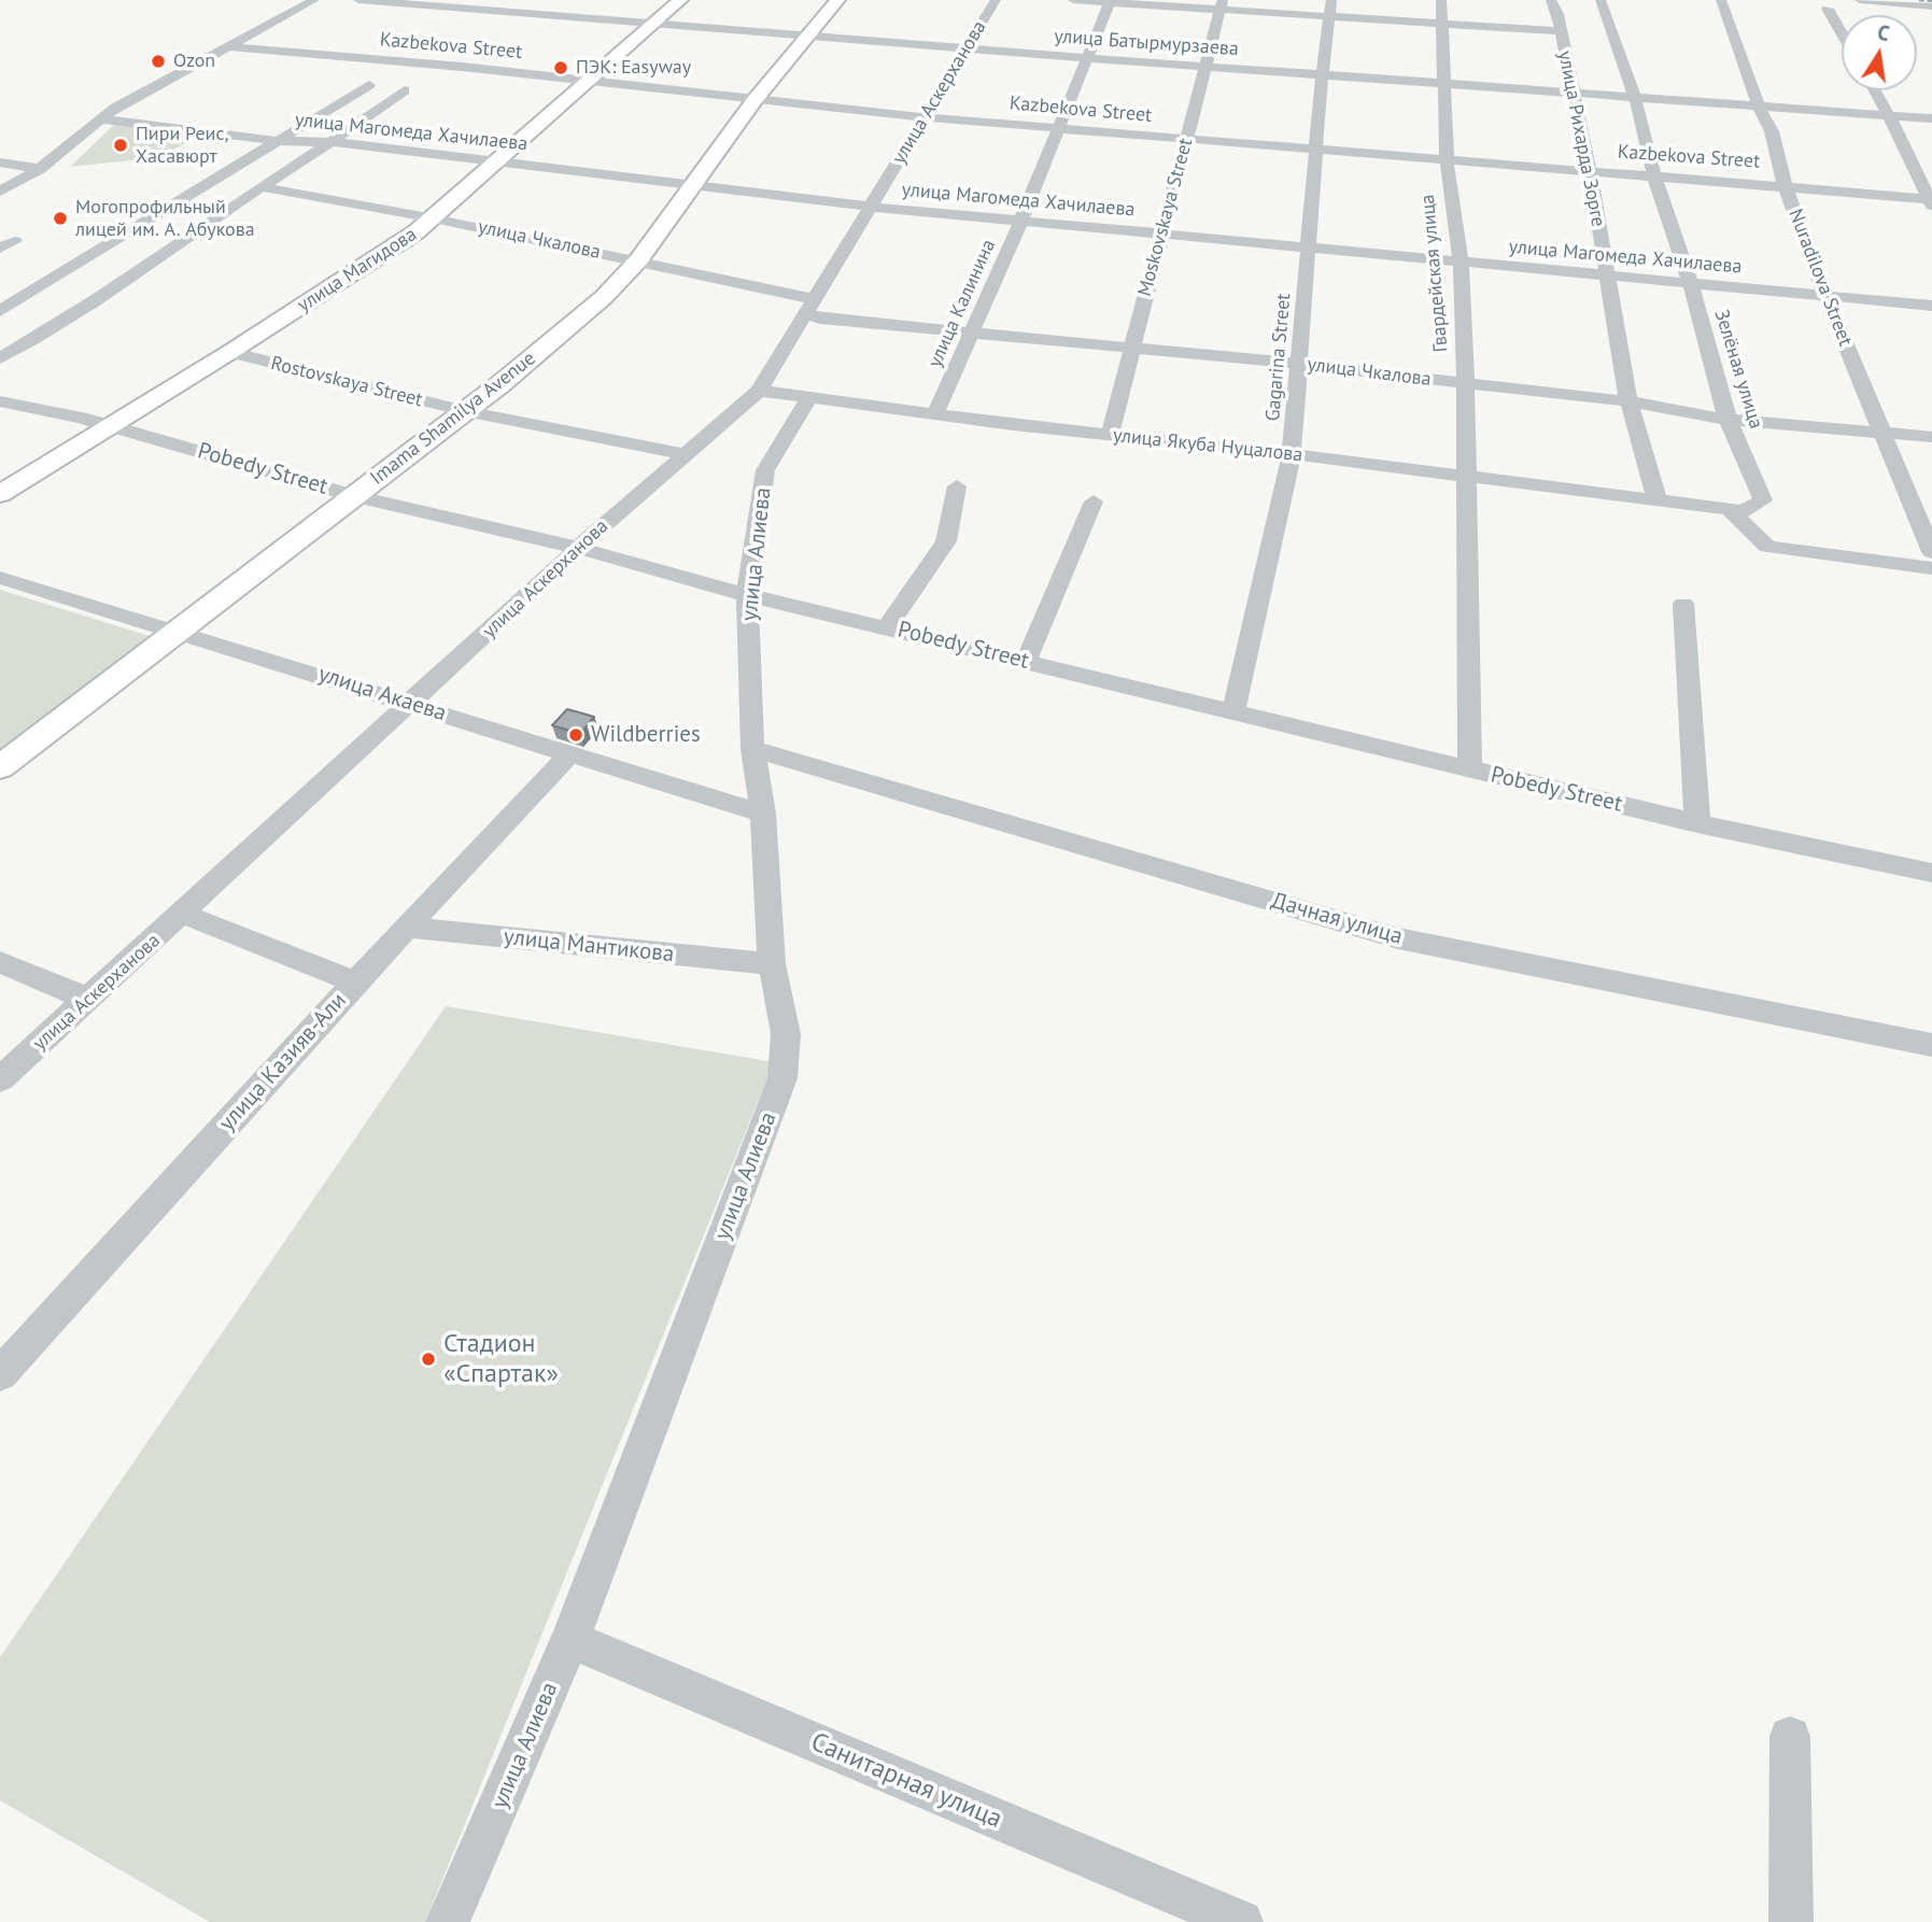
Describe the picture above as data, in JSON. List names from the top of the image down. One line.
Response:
{"streets":{"main road":["улица Магидова","Imama Shamilya Avenue"],"street":["улица Батырмурзаева","Kazbekova Street","улица Аскерханова","улица Магомеда Хачилаева","улица Рихарда Зорге","Moskovskaya Street","улица Чкалова","Гвардейская улица","Nuradilova Street","улица Калинина","Gagarina Street","Зелёная улица","Rostovskaya Street","улица Якуба Нуцалова","Pobedy Street","улица Алиева","улица Акаева","Дачная улица","улица Мантикова","улица Казияв-Али","Санитарная улица"]},"crossings":[["улица Батырмурзаева","улица Аскерханова"],["улица Батырмурзаева","улица Рихарда Зорге"],["улица Батырмурзаева","Moskovskaya Street"],["улица Батырмурзаева","улица Магидова"],["улица Батырмурзаева","Гвардейская улица"],["улица Батырмурзаева","Nuradilova Street"],["улица Батырмурзаева","улица Калинина"],["улица Батырмурзаева","Gagarina Street"],["улица Батырмурзаева","Зелёная улица"],["улица Батырмурзаева","Imama Shamilya Avenue"],["Kazbekova Street","улица Аскерханова"],["Kazbekova Street","улица Рихарда Зорге"],["Kazbekova Street","Moskovskaya Street"],["Kazbekova Street","улица Магидова"],["Kazbekova Street","Гвардейская улица"],["Kazbekova Street","Nuradilova Street"],["Kazbekova Street","улица Калинина"],["Kazbekova Street","Gagarina Street"],["Kazbekova Street","Зелёная улица"],["Kazbekova Street","Imama Shamilya Avenue"],["улица Аскерханова","улица Магомеда Хачилаева"],["улица Аскерханова","улица Чкалова"],["улица Аскерханова","Rostovskaya Street"],["улица Аскерханова","улица Якуба Нуцалова"],["улица Аскерханова","Pobedy Street"],["улица Аскерханова","улица Акаева"],["улица Магомеда Хачилаева","улица Рихарда Зорге"],["улица Магомеда Хачилаева","Moskovskaya Street"],["улица Магомеда Хачилаева","улица Магидова"],["улица Магомеда Хачилаева","Гвардейская улица"],["улица Магомеда Хачилаева","Nuradilova Street"],["улица Магомеда Хачилаева","улица Калинина"],["улица Магомеда Хачилаева","Gagarina Street"],["улица Магомеда Хачилаева","Зелёная улица"],["улица Магомеда Хачилаева","Imama Shamilya Avenue"],["улица Рихарда Зорге","улица Чкалова"],["улица Рихарда Зорге","улица Якуба Нуцалова"],["Moskovskaya Street","улица Чкалова"],["Moskovskaya Street","улица Якуба Нуцалова"],["улица Чкалова","улица Магидова"],["улица Чкалова","Гвардейская улица"],["улица Чкалова","Nuradilova Street"],["улица Чкалова","улица Калинина"],["улица Чкалова","Gagarina Street"],["улица Чкалова","Зелёная улица"],["улица Чкалова","Imama Shamilya Avenue"],["улица Магидова","Rostovskaya Street"],["улица Магидова","Pobedy Street"],["Гвардейская улица","улица Якуба Нуцалова"],["Гвардейская улица","Pobedy Street"],["улица Калинина","улица Якуба Нуцалова"],["Gagarina Street","улица Якуба Нуцалова"],["Gagarina Street","Pobedy Street"],["Rostovskaya Street","Imama Shamilya Avenue"],["Imama Shamilya Avenue","Pobedy Street"],["Imama Shamilya Avenue","улица Акаева"],["улица Якуба Нуцалова","улица Алиева"],["Pobedy Street","улица Алиева"],["улица Алиева","улица Акаева"],["улица Алиева","Дачная улица"],["улица Алиева","улица Мантикова"],["улица Алиева","Санитарная улица"],["улица Акаева","улица Казияв-Али"],["улица Мантикова","улица Казияв-Али"]],"places":["Ozon","ПЭК: Easyway","Пири Реис, Хасавюрт","Могопрофильный лицей им. А. Абукова","Wildberries","Стадион «Спартак»"],"north":"top"}
